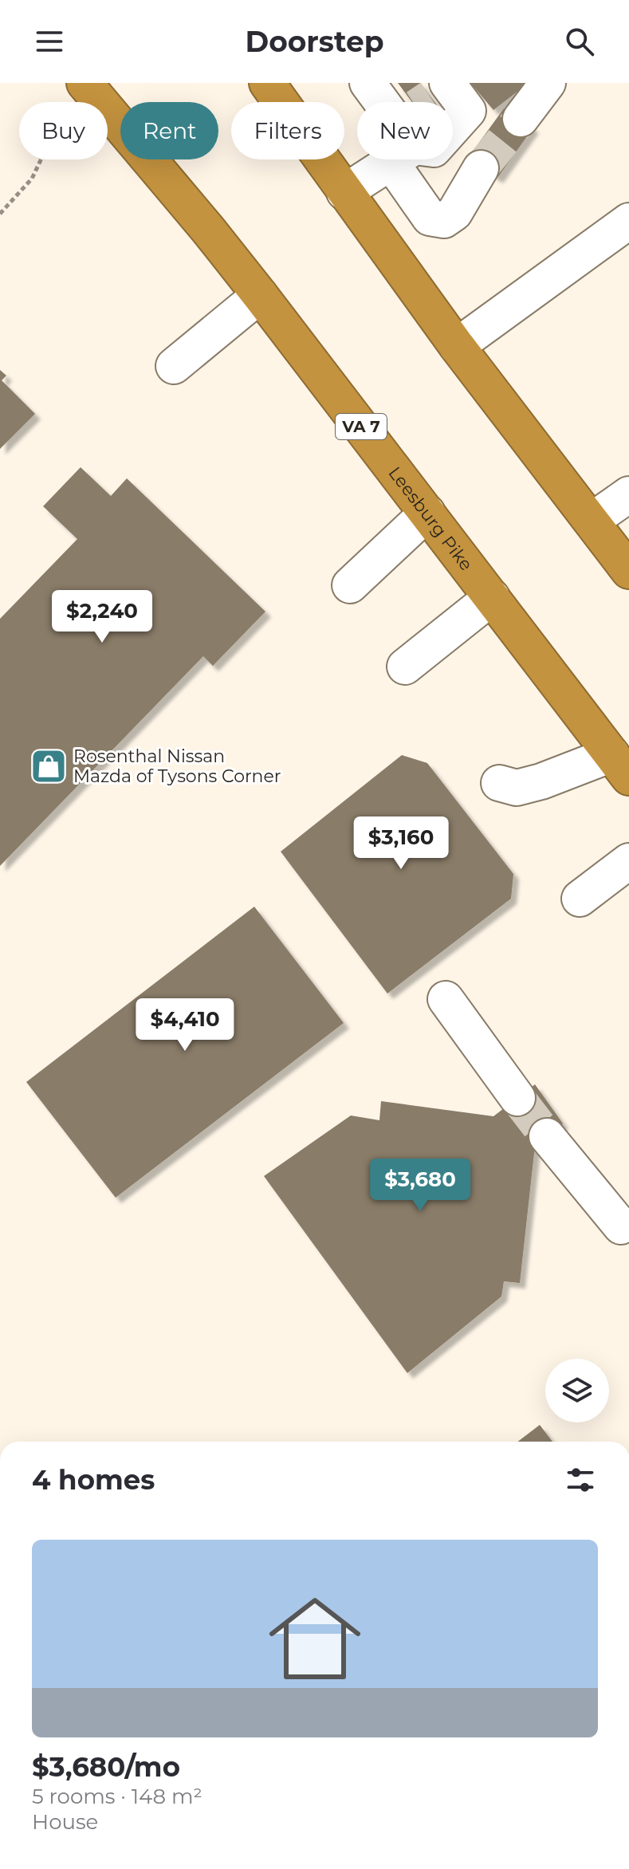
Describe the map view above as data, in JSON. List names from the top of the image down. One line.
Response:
{"streets":{"highway":["VA 7","Leesburg Pike"]},"places":{"shop":["Rosenthal Nissan Mazda of Tysons Corner"]},"page":{"header":"Doorstep","chip":["Buy","Rent","Filters","New"],"price":["$2,240","$3,160","$4,410","$3,680"],"heading":"4 homes","list":[{"name":"$3,680/mo","note":"5 rooms · 148 m² · House"}]}}
